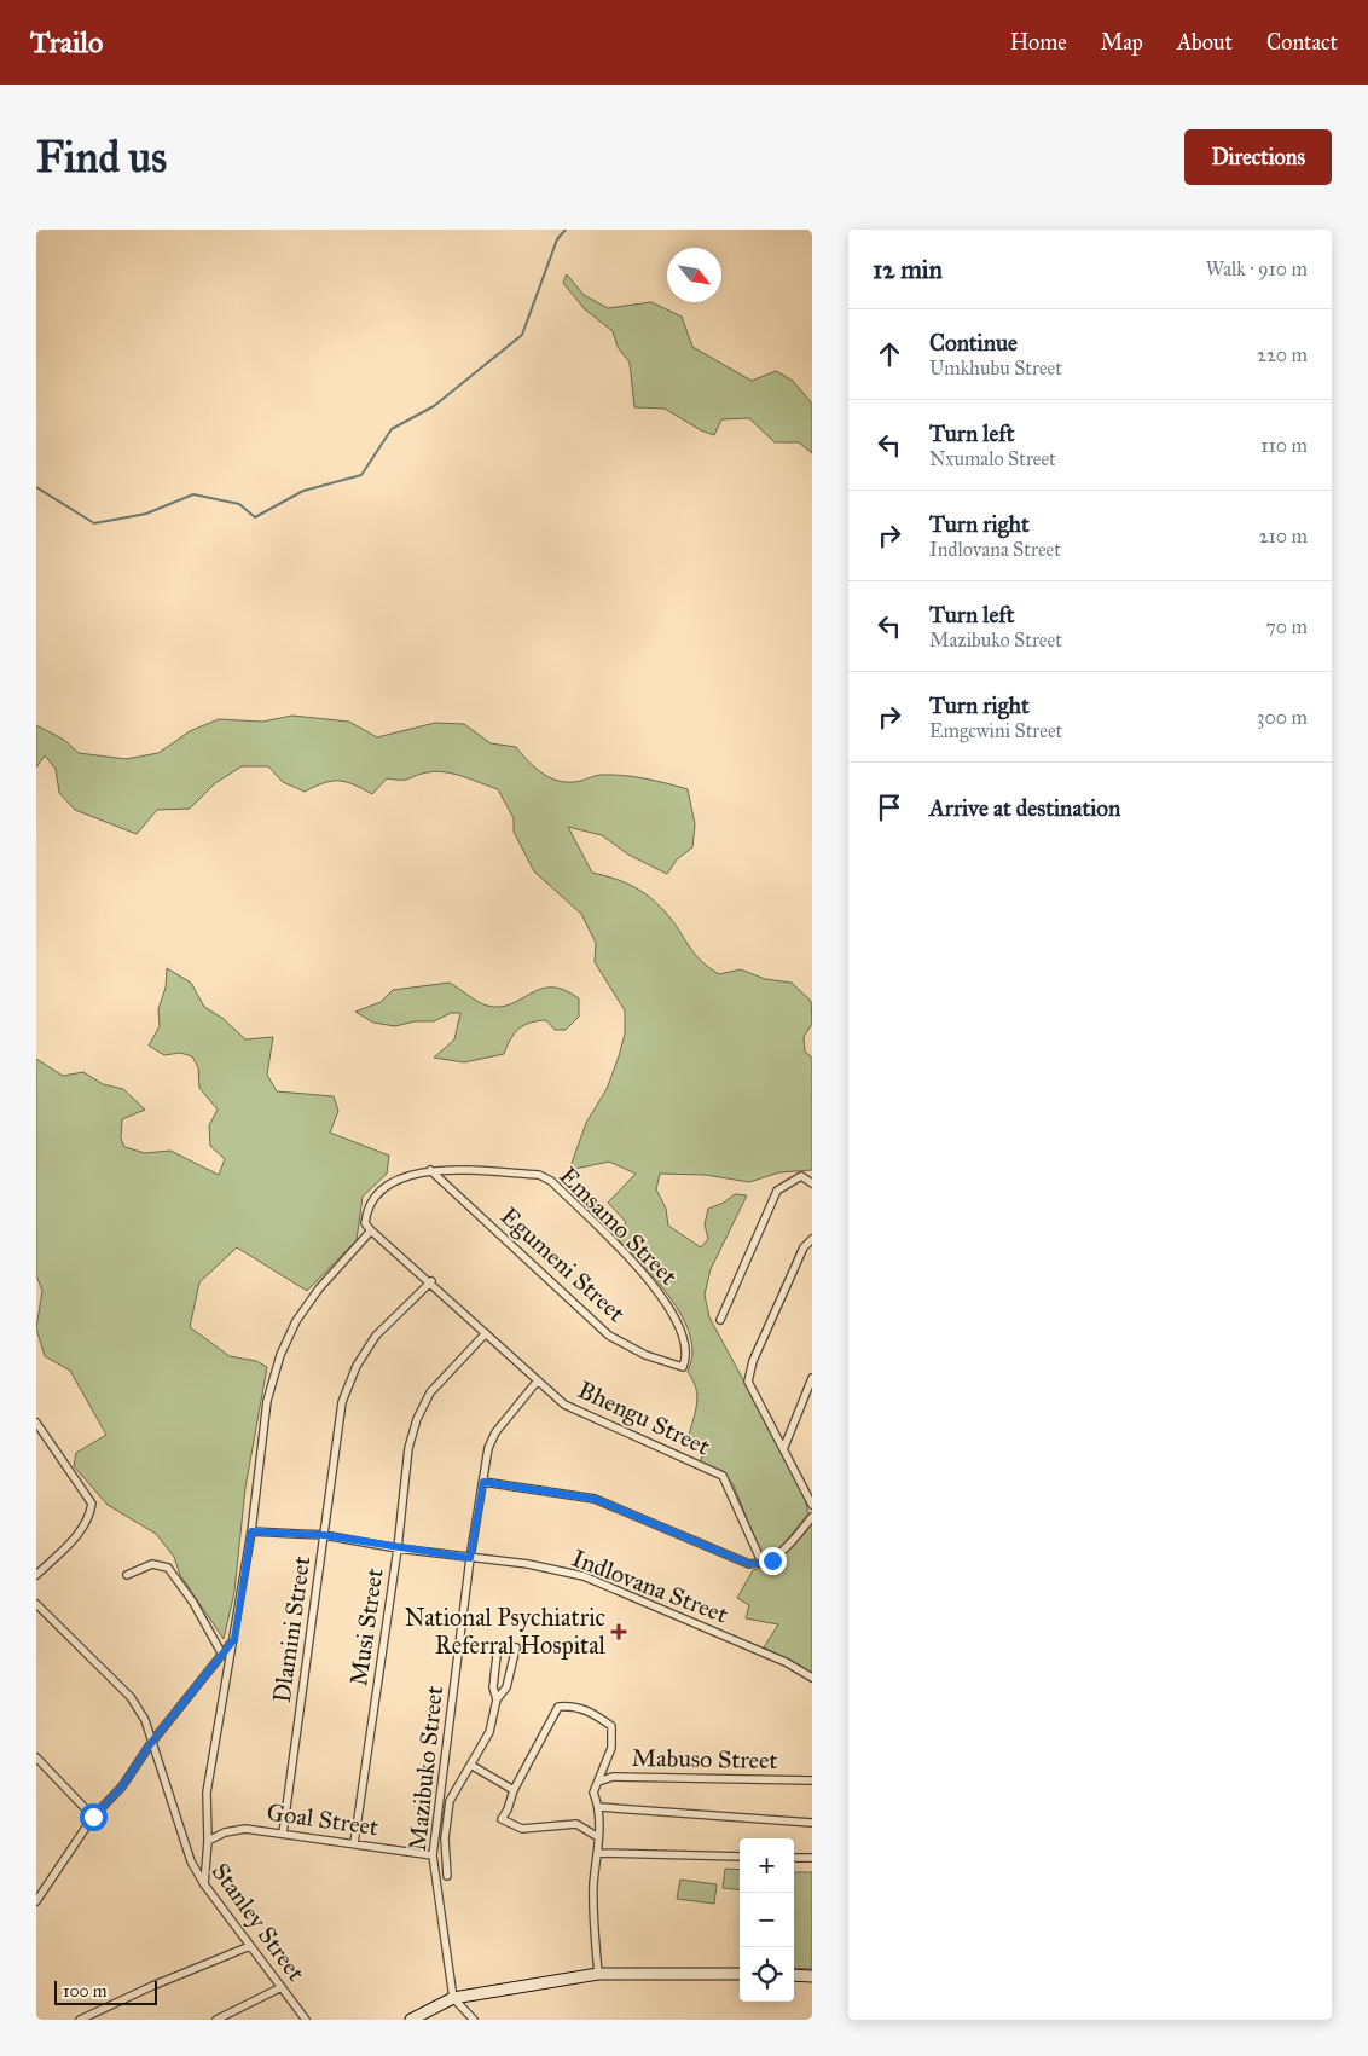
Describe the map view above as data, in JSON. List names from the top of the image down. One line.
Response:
{"streets":{"street":["Emsamo Street","Egumeni Street","Bhengu Street","Indlovana Street","Musi Street","Dlamini Street","Mabuso Street","Mazibuko Street","Goal Street","Stanley Street"]},"crossings":[["Emsamo Street","Egumeni Street"],["Emsamo Street","Bhengu Street"],["Bhengu Street","Musi Street"],["Bhengu Street","Dlamini Street"],["Bhengu Street","Mazibuko Street"],["Indlovana Street","Musi Street"],["Indlovana Street","Dlamini Street"],["Indlovana Street","Mazibuko Street"],["Musi Street","Goal Street"],["Dlamini Street","Goal Street"],["Mazibuko Street","Goal Street"]],"places":{"health":["National Psychiatric Referral Hospital"]},"scale_bar":"100 m","north":"bottom right","page":{"header":"Trailo","nav":["Home","Map","About","Contact"],"buttons":"Directions","title":"Find us","heading":["12 min","Walk · 910 m"],"list":[["Continue","Umkhubu Street","220 m"],["Turn left","Nxumalo Street","110 m"],["Turn right","Indlovana Street","210 m"],["Turn left","Mazibuko Street","70 m"],["Turn right","Emgcwini Street","300 m"],"Arrive at destination"],"map_buttons":["+","−"],"scale":"100 m"}}
